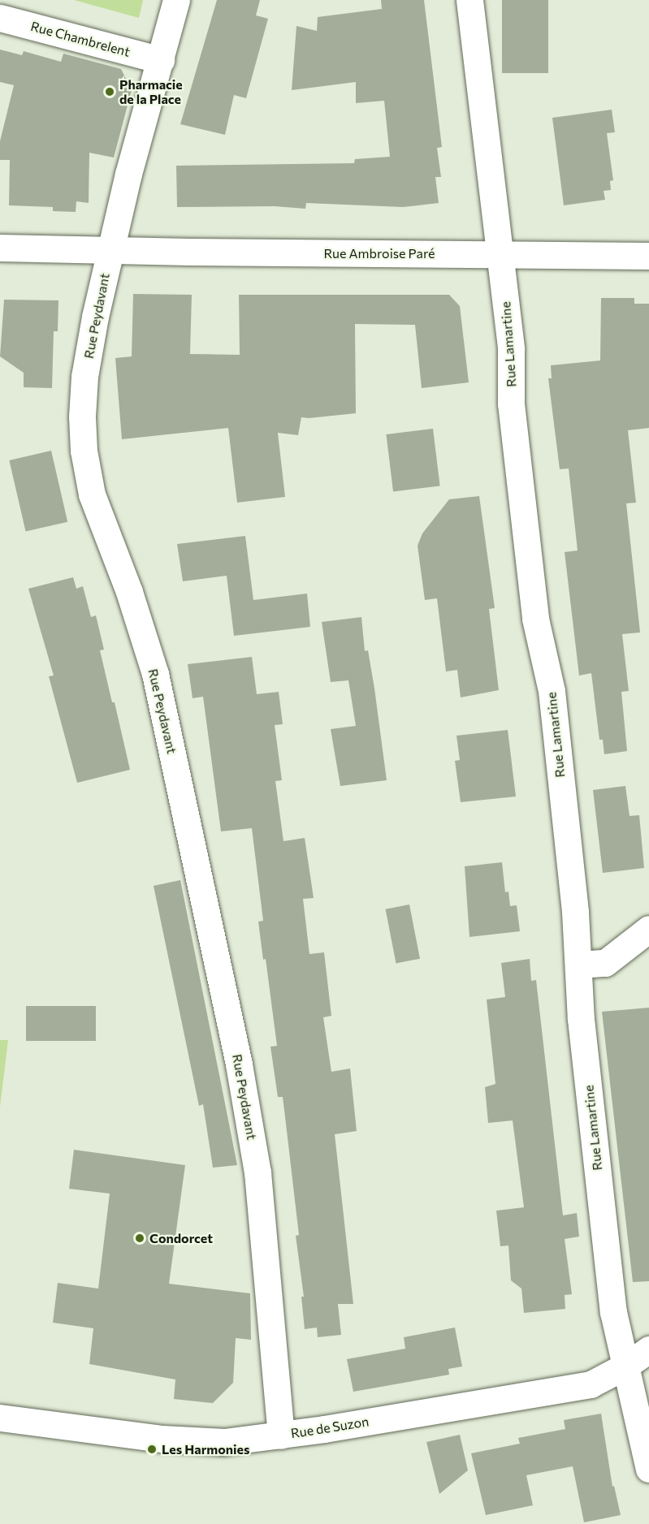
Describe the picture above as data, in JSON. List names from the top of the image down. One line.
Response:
{"streets":{"street":["Rue Chambrelent","Rue Ambroise Paré","Rue Peydavant","Rue Lamartine","Rue de Suzon"]},"crossings":[["Rue Chambrelent","Rue Peydavant"],["Rue Ambroise Paré","Rue Peydavant"],["Rue Ambroise Paré","Rue Lamartine"],["Rue Peydavant","Rue de Suzon"],["Rue Lamartine","Rue de Suzon"]],"places":["Pharmacie de la Place","Condorcet","Les Harmonies"]}
